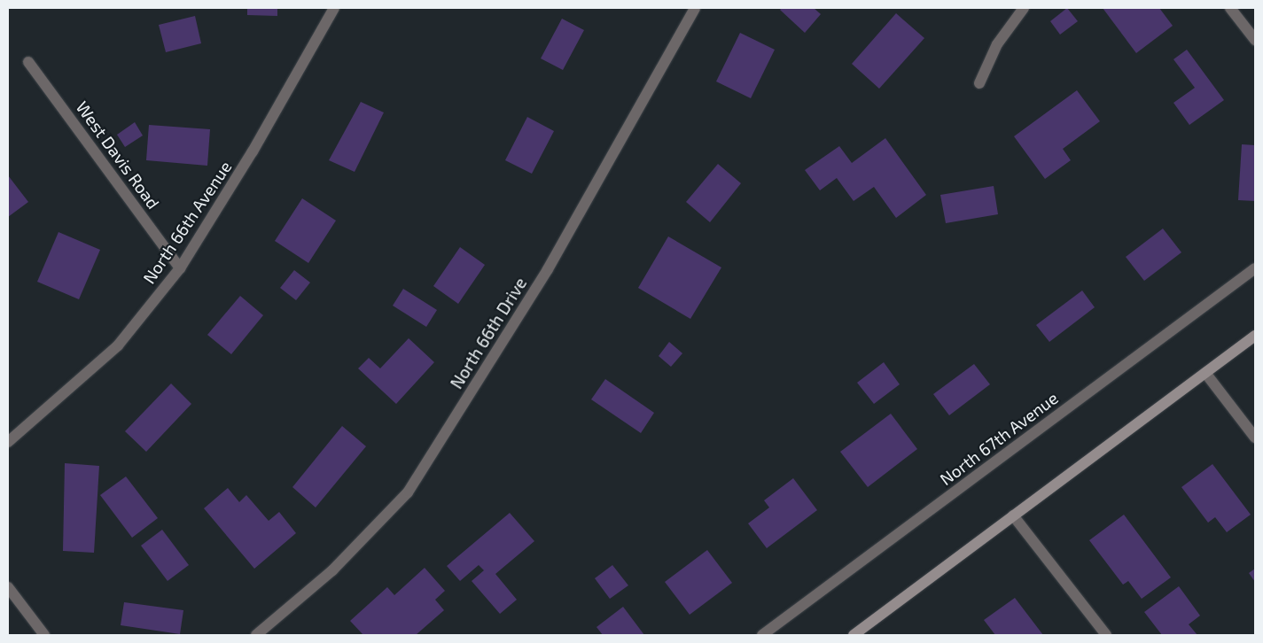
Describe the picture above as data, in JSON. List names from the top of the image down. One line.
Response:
{"streets":{"street":["West Davis Road","North 66th Avenue","North 66th Drive","North 67th Avenue"]},"crossings":[["West Davis Road","North 66th Avenue"]]}
